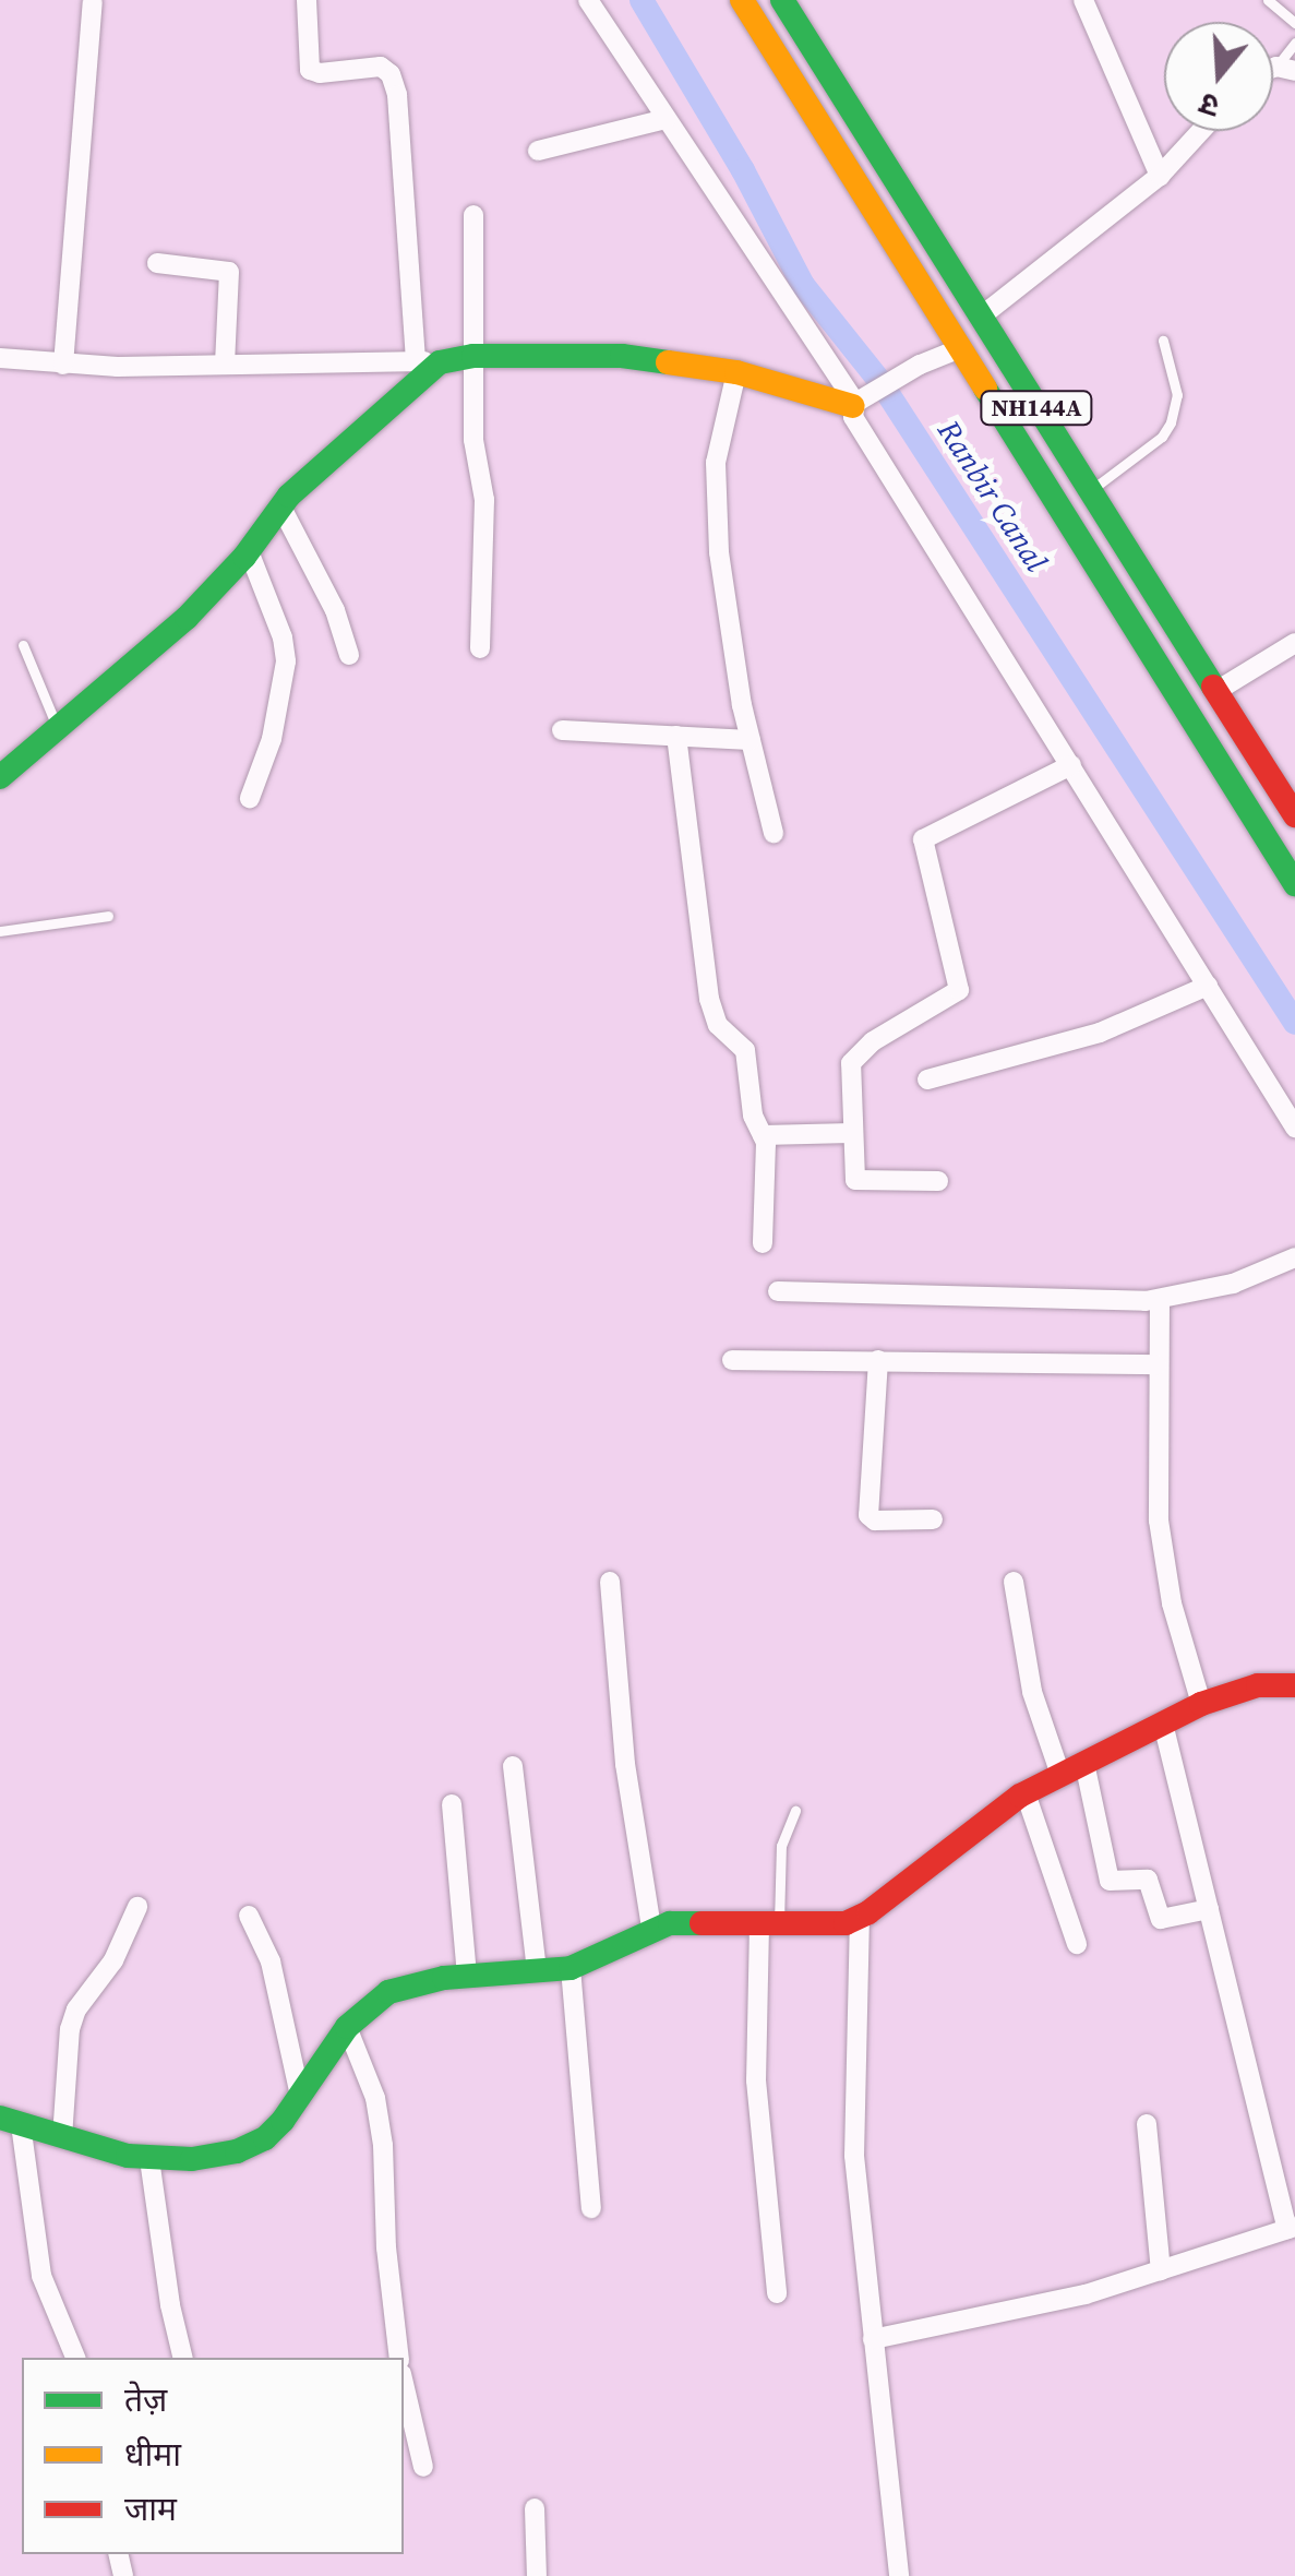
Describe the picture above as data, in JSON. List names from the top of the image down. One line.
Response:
{"streets":{"main road":["NH144A"]},"water":["Ranbir Canal"],"legend":["तेज़","धीमा","जाम"],"north":"bottom"}
